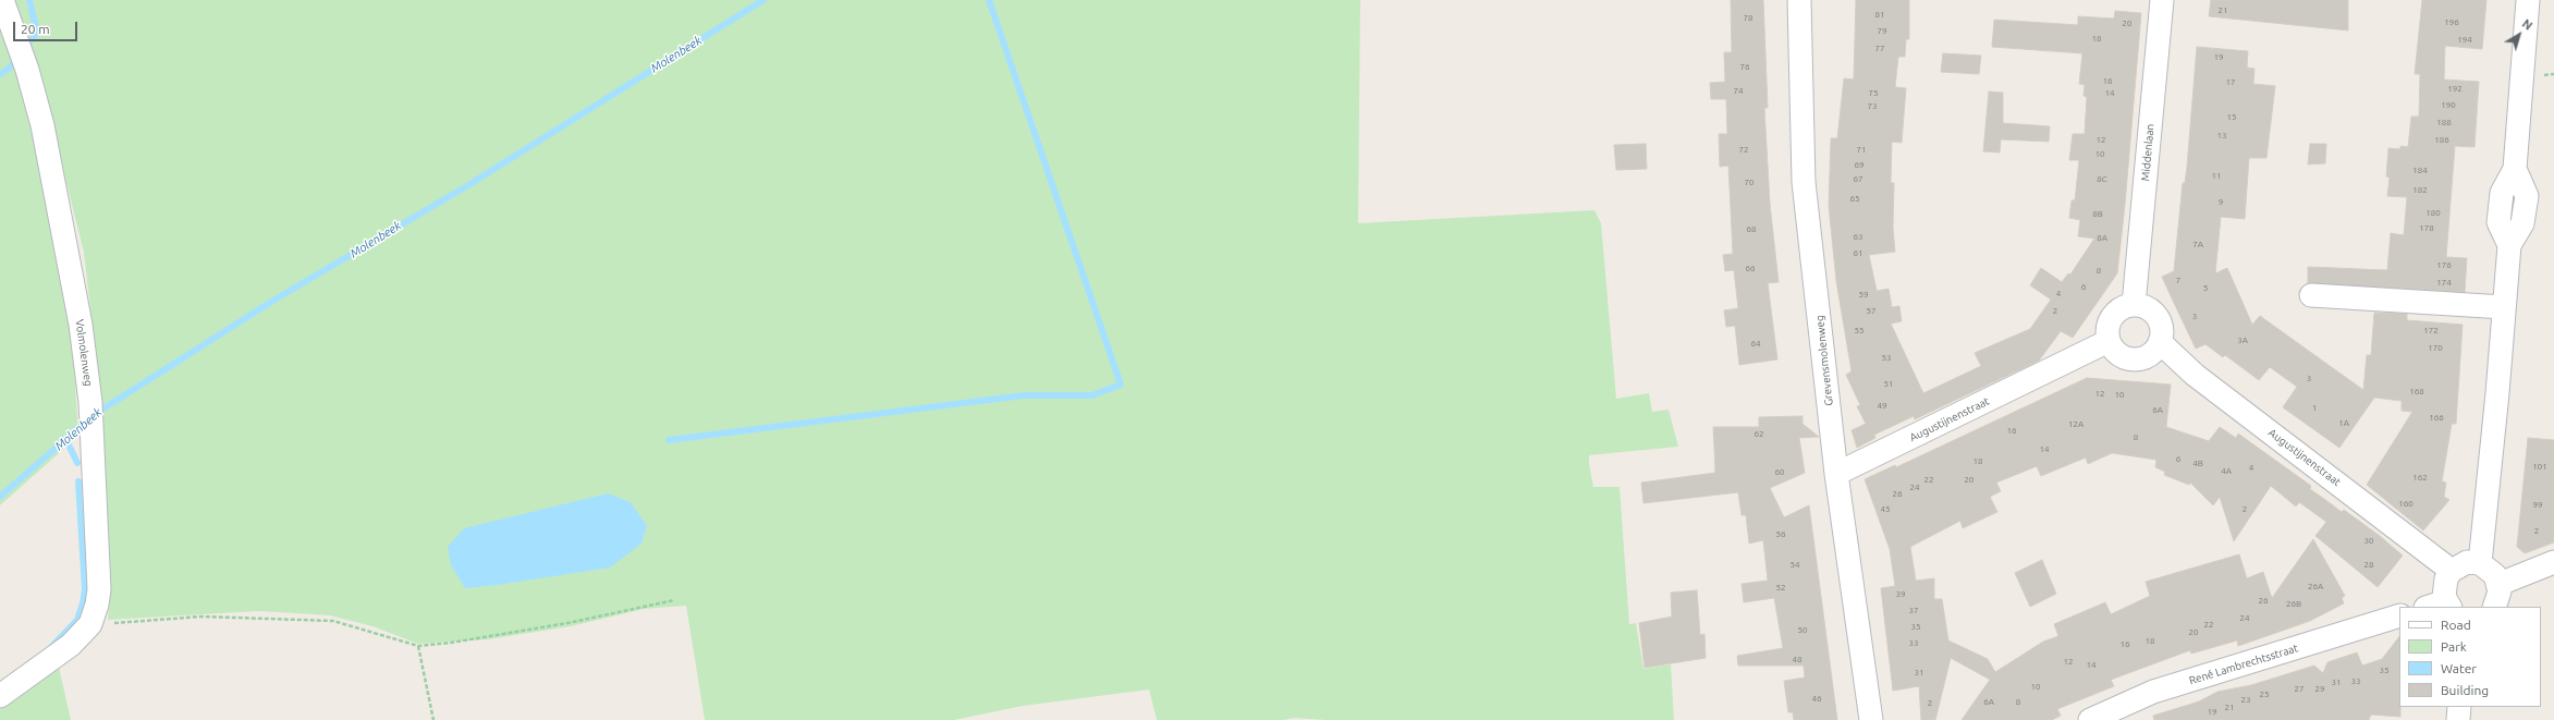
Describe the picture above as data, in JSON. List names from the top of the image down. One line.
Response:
{"streets":{"street":["Middenlaan","Volmolenweg","Grevensmolenweg","Augustijnenstraat","René Lambrechtsstraat"]},"crossings":[["Middenlaan","Augustijnenstraat"],["Grevensmolenweg","Augustijnenstraat"]],"water":["Molenbeek"],"house_numbers":["21","81","78","196","20","79","18","194","77","19","76","16","17","192","74","75","14","190","73","15","188","13","12","186","72","71","10","69","184","11","67","8C","70","182","65","9","180","8B","178","68","63","8A","7A","61","176","66","8","7","174","6","5","4","59","57","2","3","55","172","3A","64","170","53","3","51","168","12","10","49","1","6A","166","1A","12A","16","62","8","14","6","18","4B","101","4","4A","60","162","22","20","24","26","160","99","45","2","2","56","30","54","28","26A","52","39","26","26B","37","24","22","35","50","20","18","33","16","48","12","14","35","31","33","31","10","27","29","25","46","23","6A","8","2","21","19"],"legend":["Road","Park","Water","Building"],"scale_bar":"20 m","north":"top right"}
